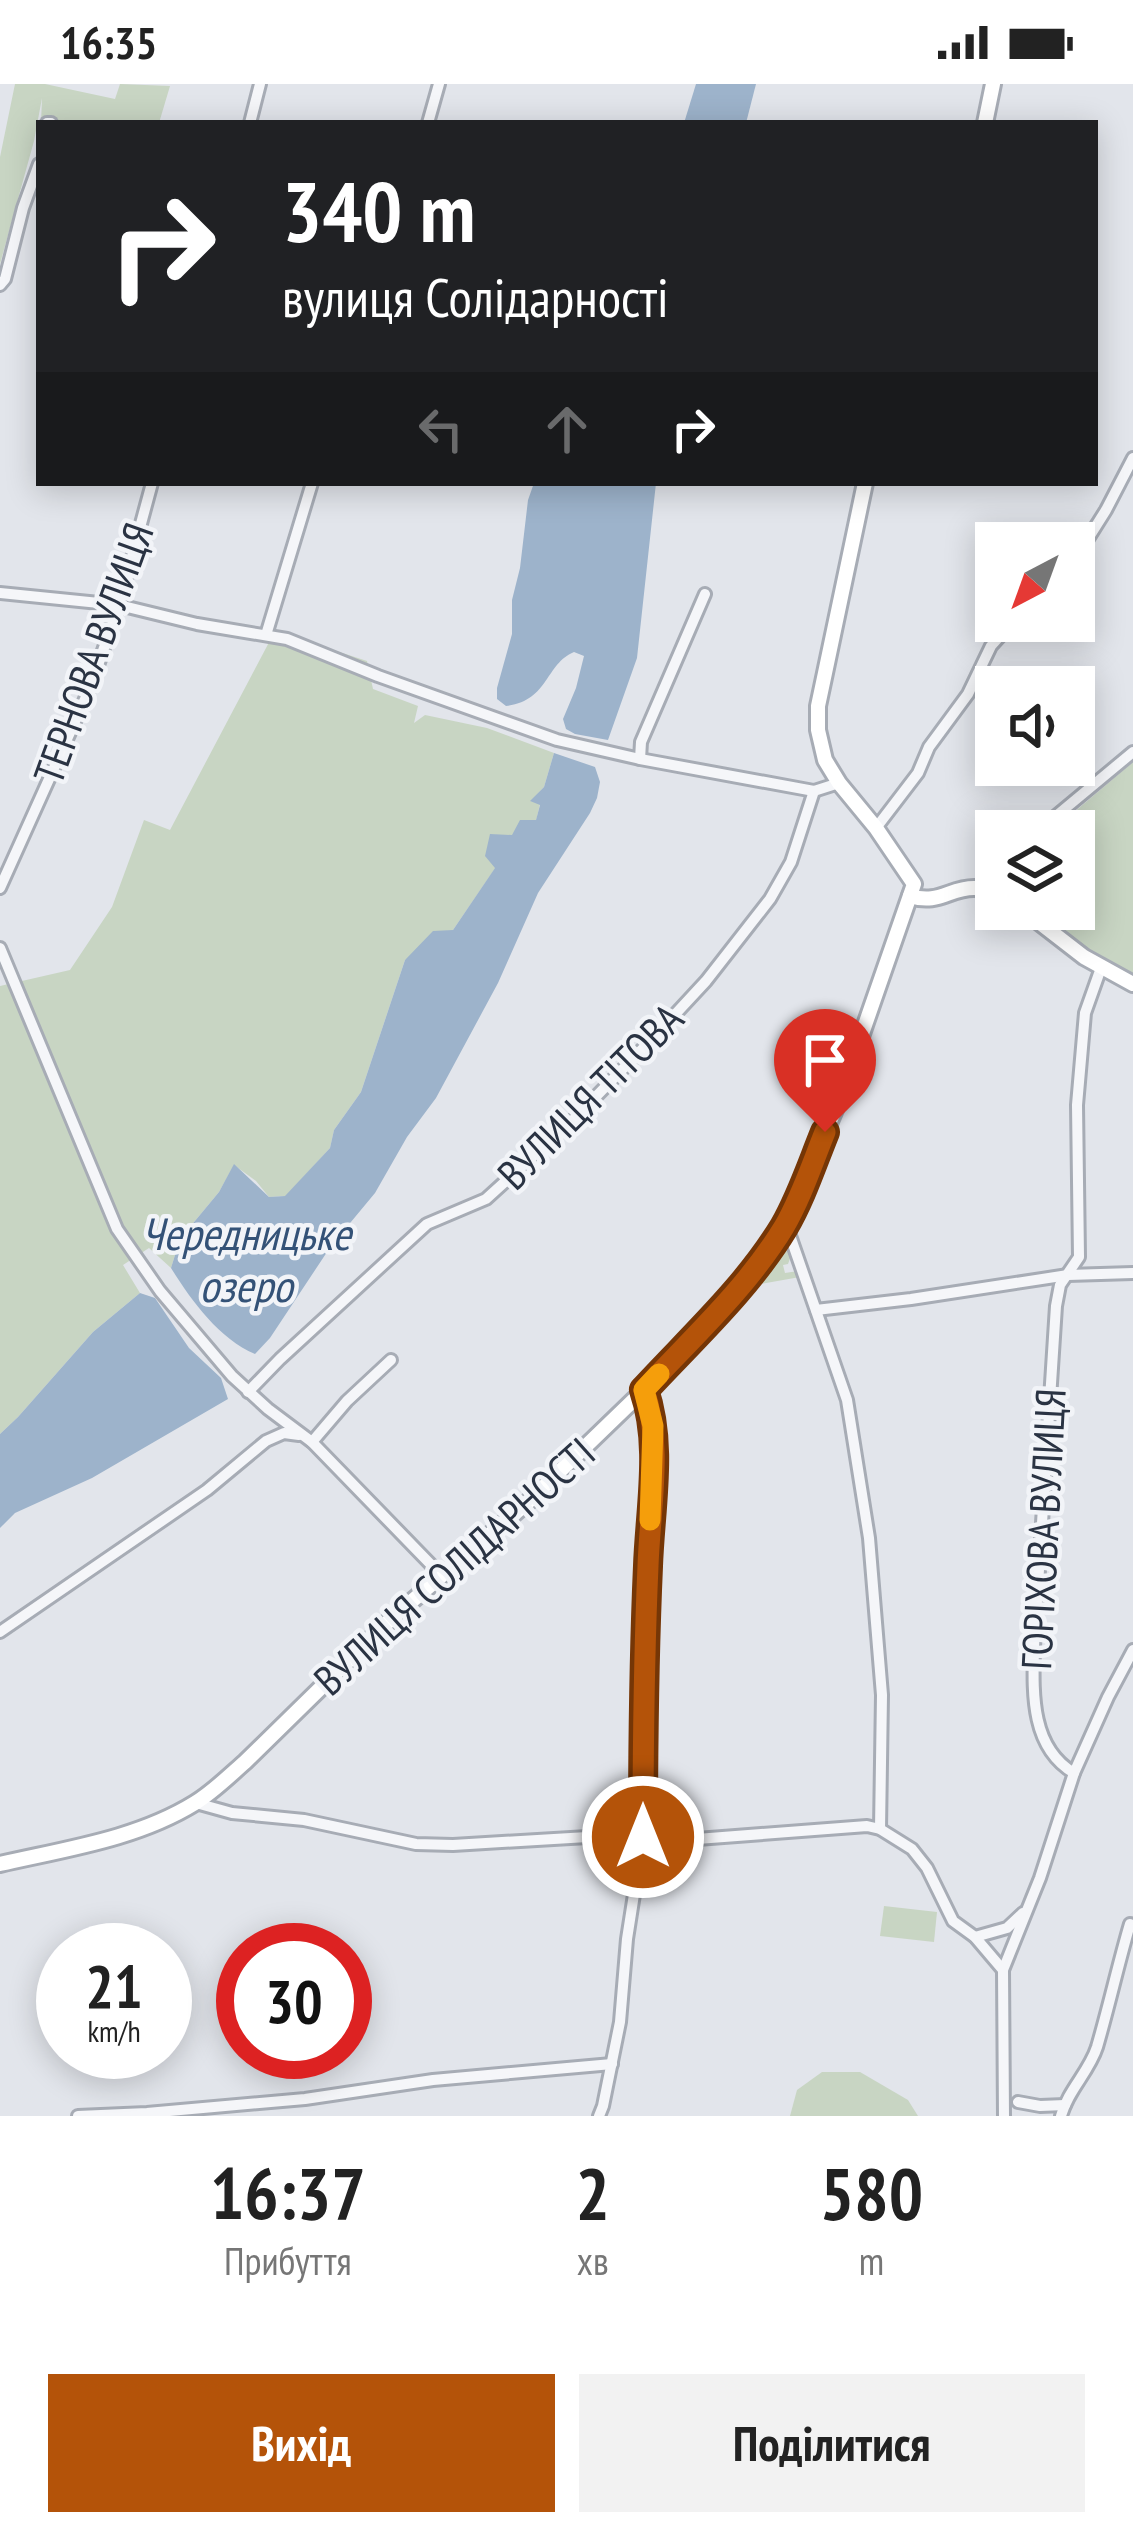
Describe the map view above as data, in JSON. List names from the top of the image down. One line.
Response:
{"streets":{"main road":["ВУЛИЦЯ СОЛІДАРНОСТІ"],"street":["ТЕРНОВА ВУЛИЦЯ","ВУЛИЦЯ ТІТОВА","ГОРІХОВА ВУЛИЦЯ"]},"water":["Чередницьке озеро"],"north":"bottom left","page":{"status":"16:35","turn":["340 m","вулиця Солідарності"],"speed":"21 km/h","limit":"30","eta":["16:37","Прибуття","2","хв","580","m"],"buttons":["Вихід","Поділитися"]}}
